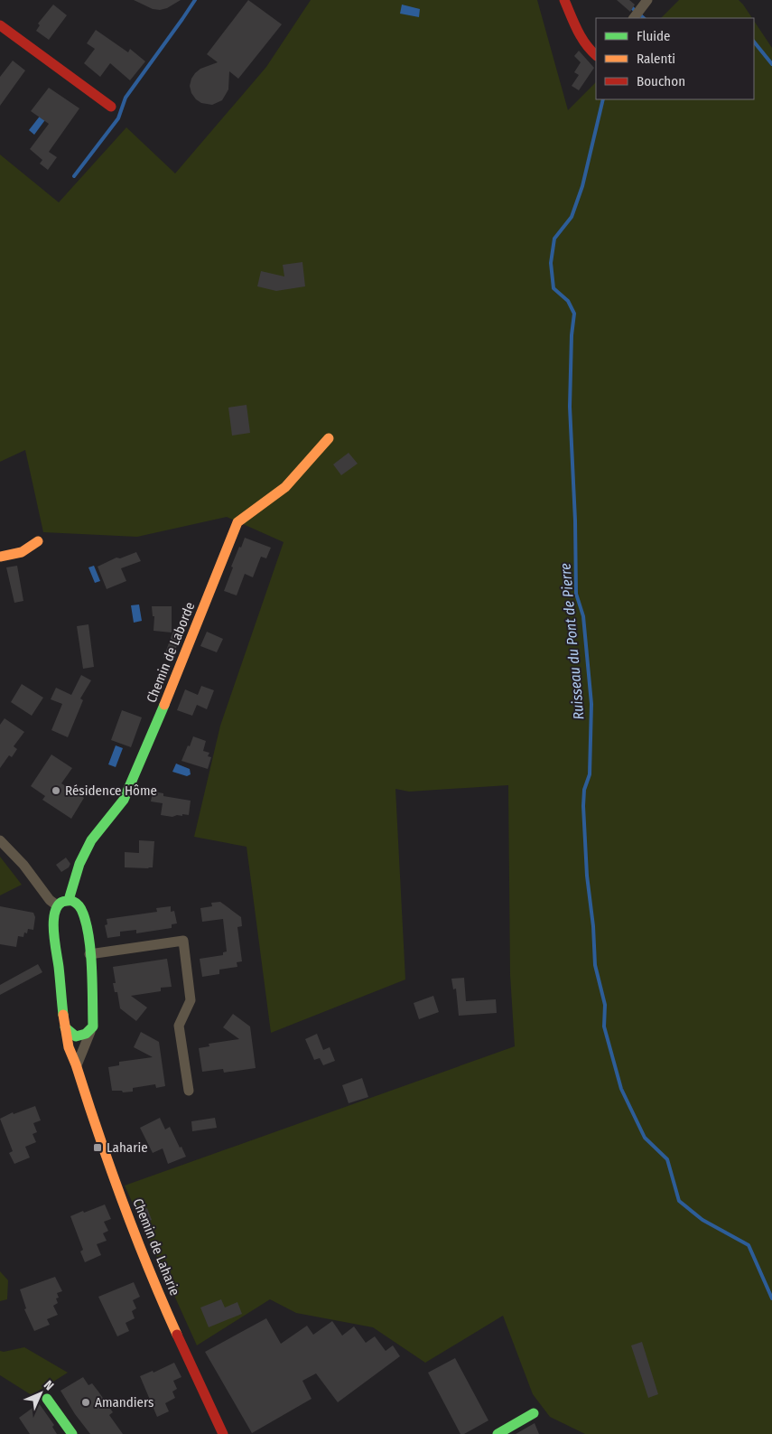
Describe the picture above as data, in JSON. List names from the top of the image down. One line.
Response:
{"streets":{"street":["Chemin de Laborde","Chemin de Laharie"]},"water":["Ruisseau du Pont de Pierre"],"places":{"other":["Résidence Hôme","Amandiers"],"transit":["Laharie"]},"legend":["Fluide","Ralenti","Bouchon"],"north":"top right"}
